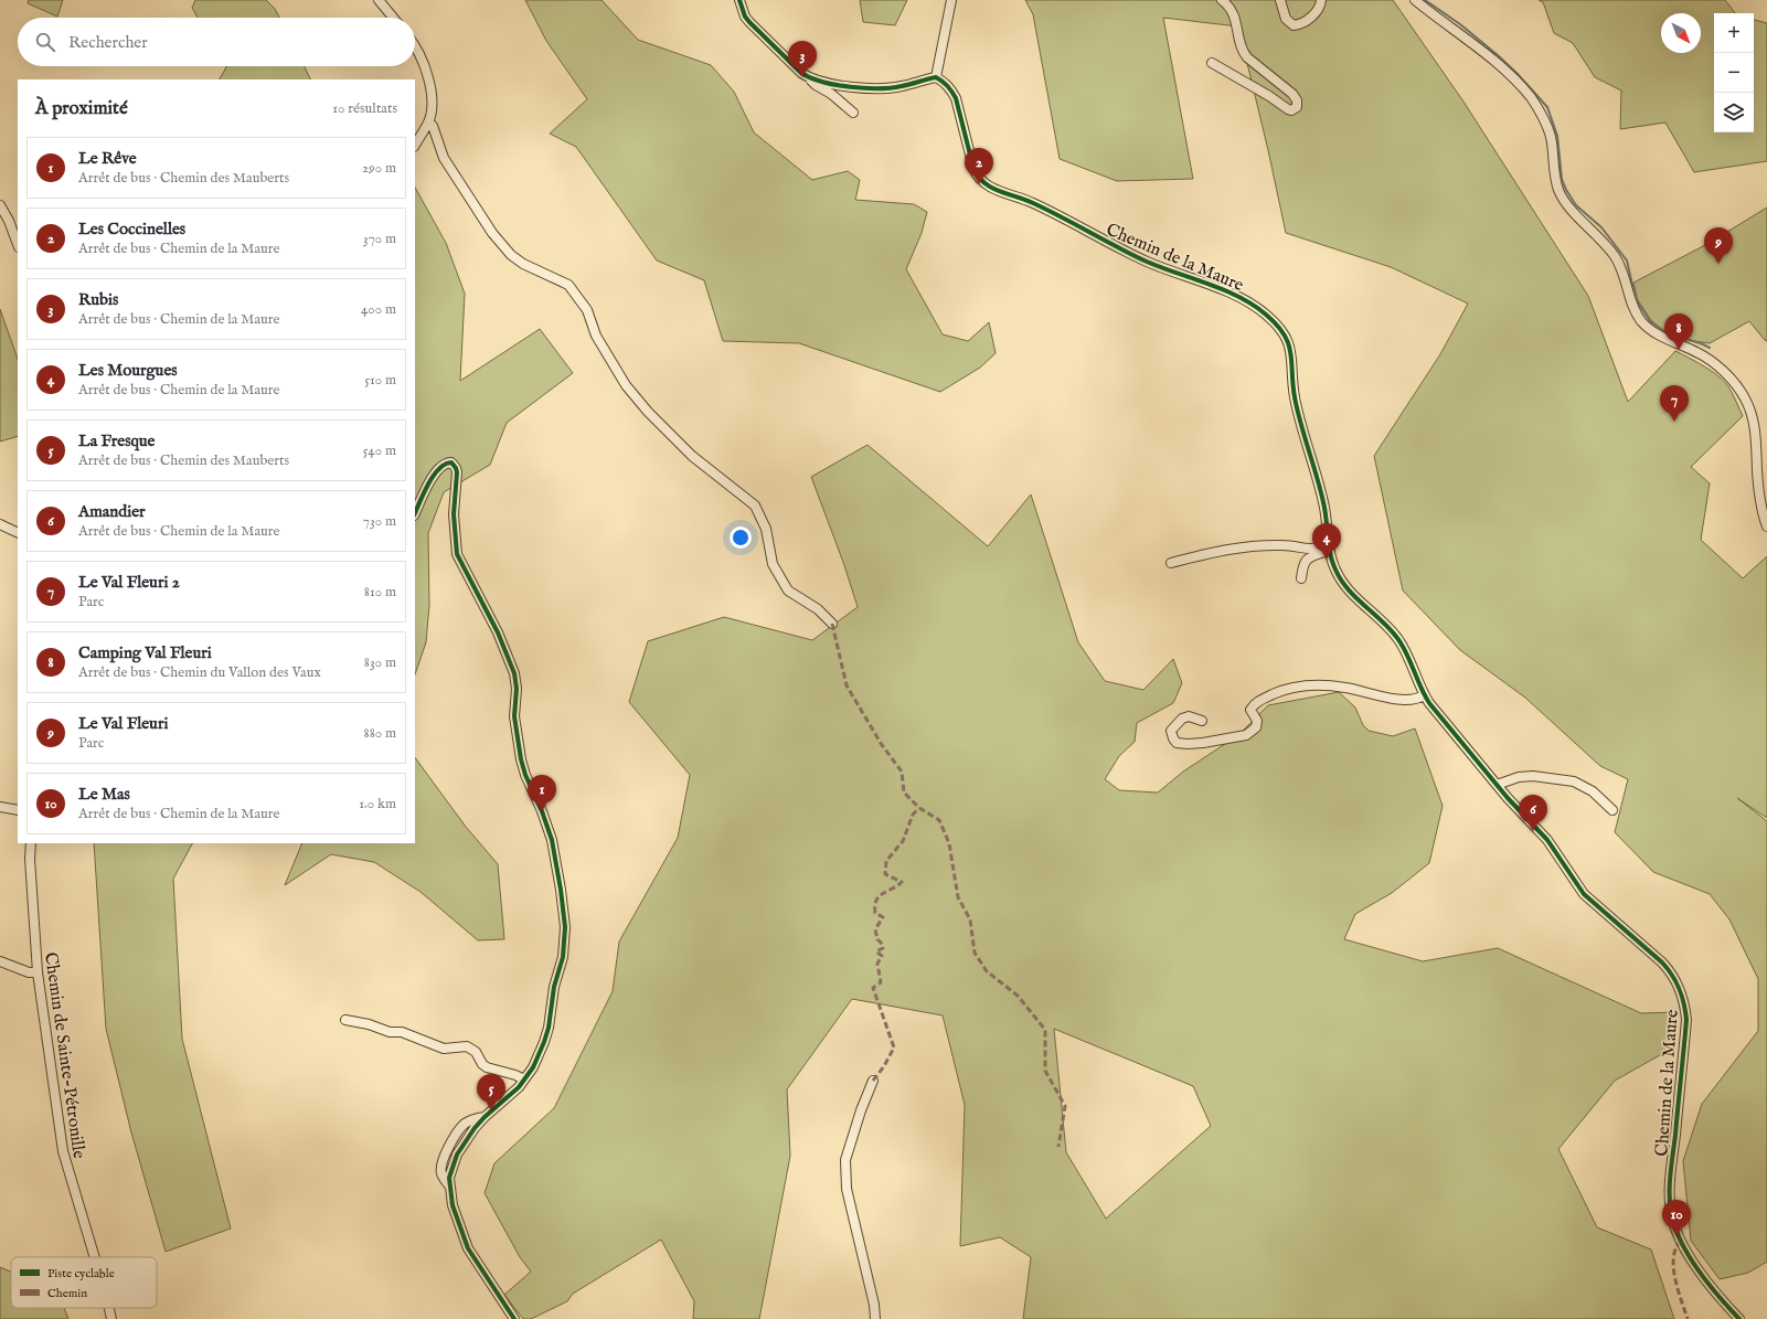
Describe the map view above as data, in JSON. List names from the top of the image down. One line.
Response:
{"streets":{"street":["Chemin de la Maure","Chemin de Sainte-Pétronille"]},"legend":["Piste cyclable","Chemin"],"north":"bottom right","page":{"map_buttons":["+","−"],"search":"Rechercher","pins":["3","2","9","8","7","4","1","6","5","10"],"heading":["À proximité","10 résultats"],"list":[{"mark":"1","name":"Le Rêve","note":"Arrêt de bus · Chemin des Mauberts","value":"290 m"},{"mark":"2","name":"Les Coccinelles","note":"Arrêt de bus · Chemin de la Maure","value":"370 m"},{"mark":"3","name":"Rubis","note":"Arrêt de bus · Chemin de la Maure","value":"400 m"},{"mark":"4","name":"Les Mourgues","note":"Arrêt de bus · Chemin de la Maure","value":"510 m"},{"mark":"5","name":"La Fresque","note":"Arrêt de bus · Chemin des Mauberts","value":"540 m"},{"mark":"6","name":"Amandier","note":"Arrêt de bus · Chemin de la Maure","value":"730 m"},{"mark":"7","name":"Le Val Fleuri 2","note":"Parc","value":"810 m"},{"mark":"8","name":"Camping Val Fleuri","note":"Arrêt de bus · Chemin du Vallon des Vaux","value":"830 m"},{"mark":"9","name":"Le Val Fleuri","note":"Parc","value":"880 m"},{"mark":"10","name":"Le Mas","note":"Arrêt de bus · Chemin de la Maure","value":"1.0 km"}]}}
